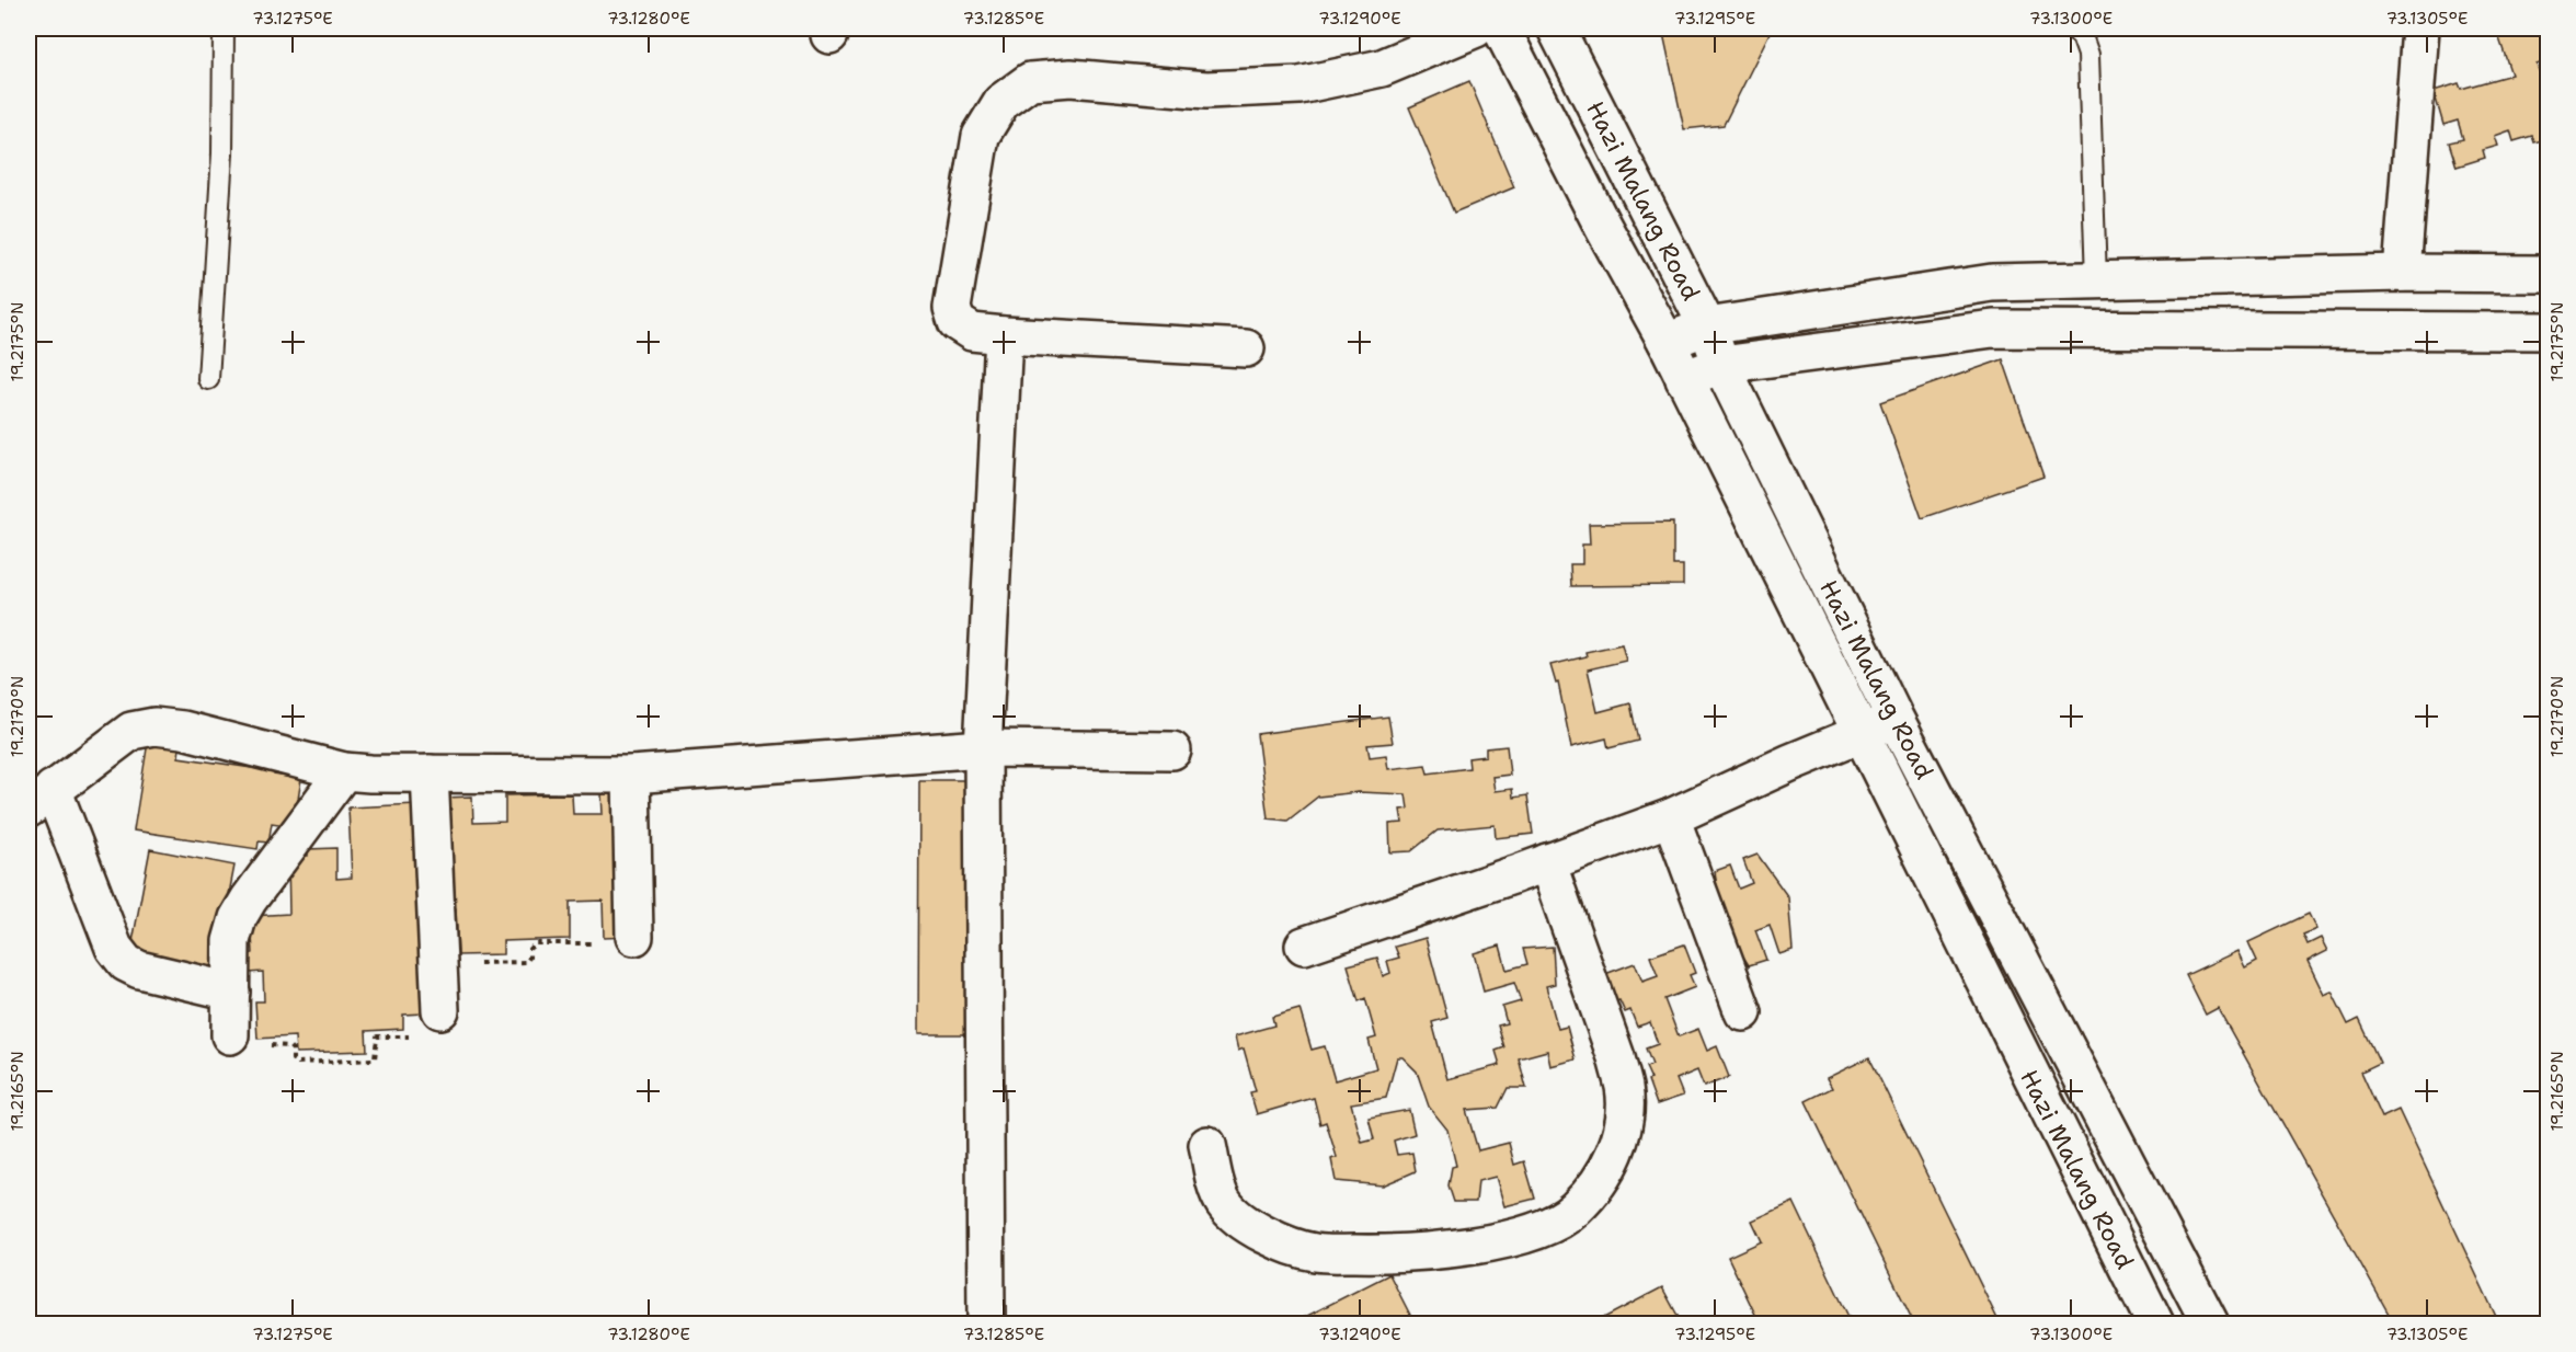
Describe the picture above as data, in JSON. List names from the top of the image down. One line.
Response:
{"streets":{"street":["Hazi Malang Road"]},"coordinates":["73.1275°E","73.1280°E","73.1285°E","73.1290°E","73.1295°E","73.1300°E","73.1305°E","19.2175°N","19.2170°N","19.2165°N"]}
